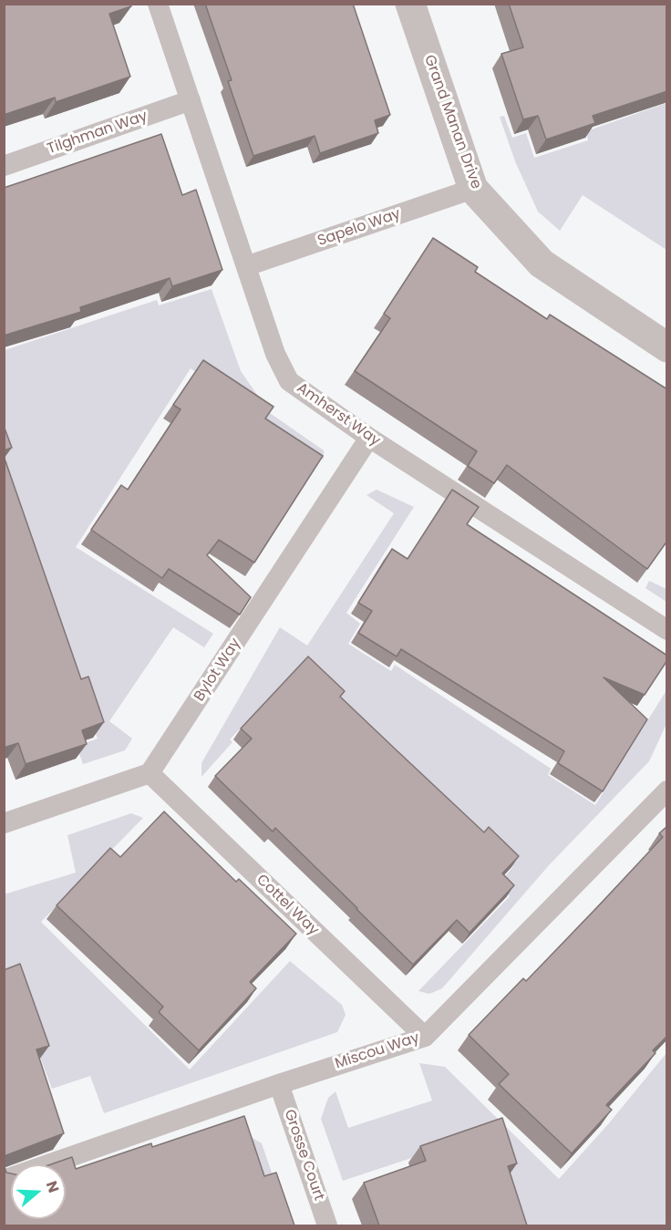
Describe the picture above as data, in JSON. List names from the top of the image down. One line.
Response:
{"streets":{"street":["Grand Manan Drive"],"lane":["Tilghman Way","Sapelo Way","Amherst Way","Bylot Way","Cottel Way","Miscou Way","Grosse Court"]},"crossings":[["Grand Manan Drive","Sapelo Way"],["Tilghman Way","Amherst Way"],["Sapelo Way","Amherst Way"],["Amherst Way","Bylot Way"],["Bylot Way","Cottel Way"],["Cottel Way","Miscou Way"],["Miscou Way","Grosse Court"]],"north":"right"}
